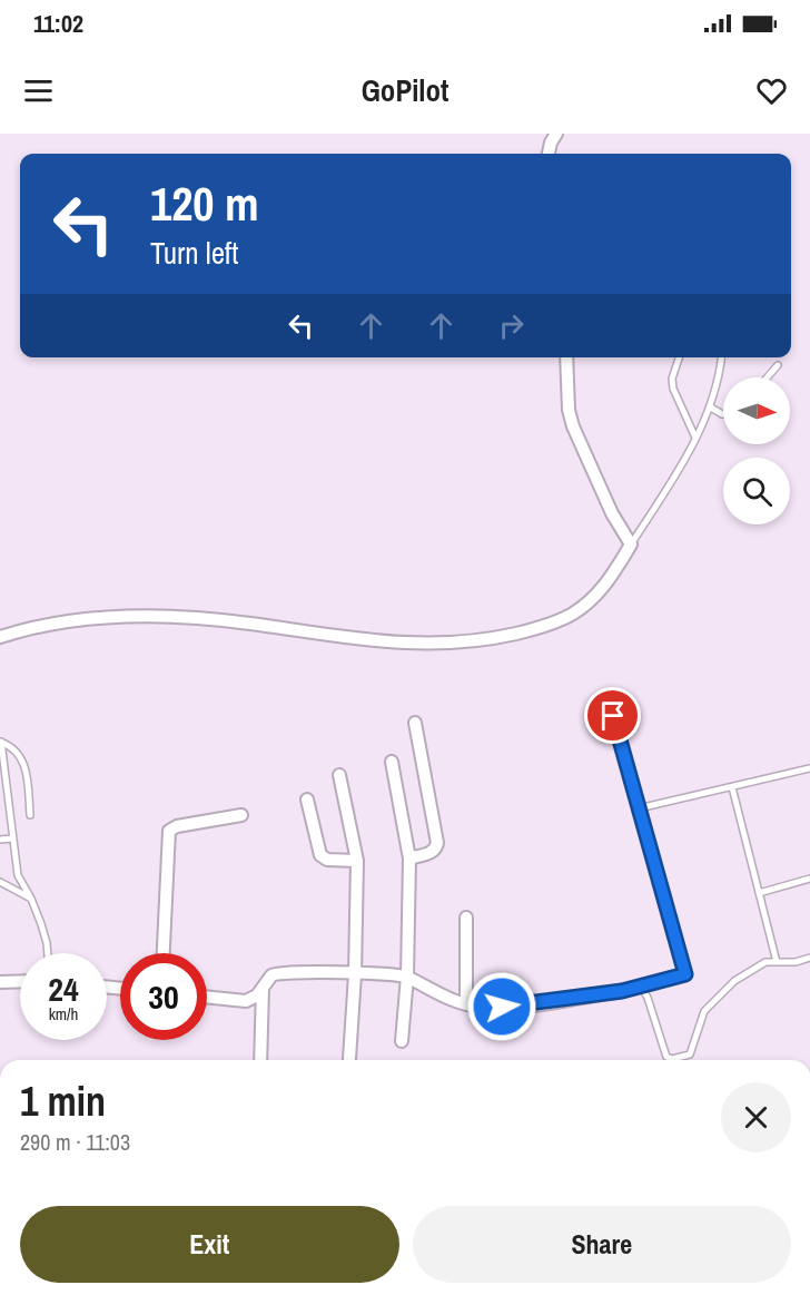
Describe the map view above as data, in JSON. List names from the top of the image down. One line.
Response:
{"north":"right","page":{"status":"11:02","header":"GoPilot","turn":["120 m","Turn left"],"speed":"24 km/h","limit":"30","heading":["1 min","290 m · 11:03"],"buttons":["Exit","Share"]}}
